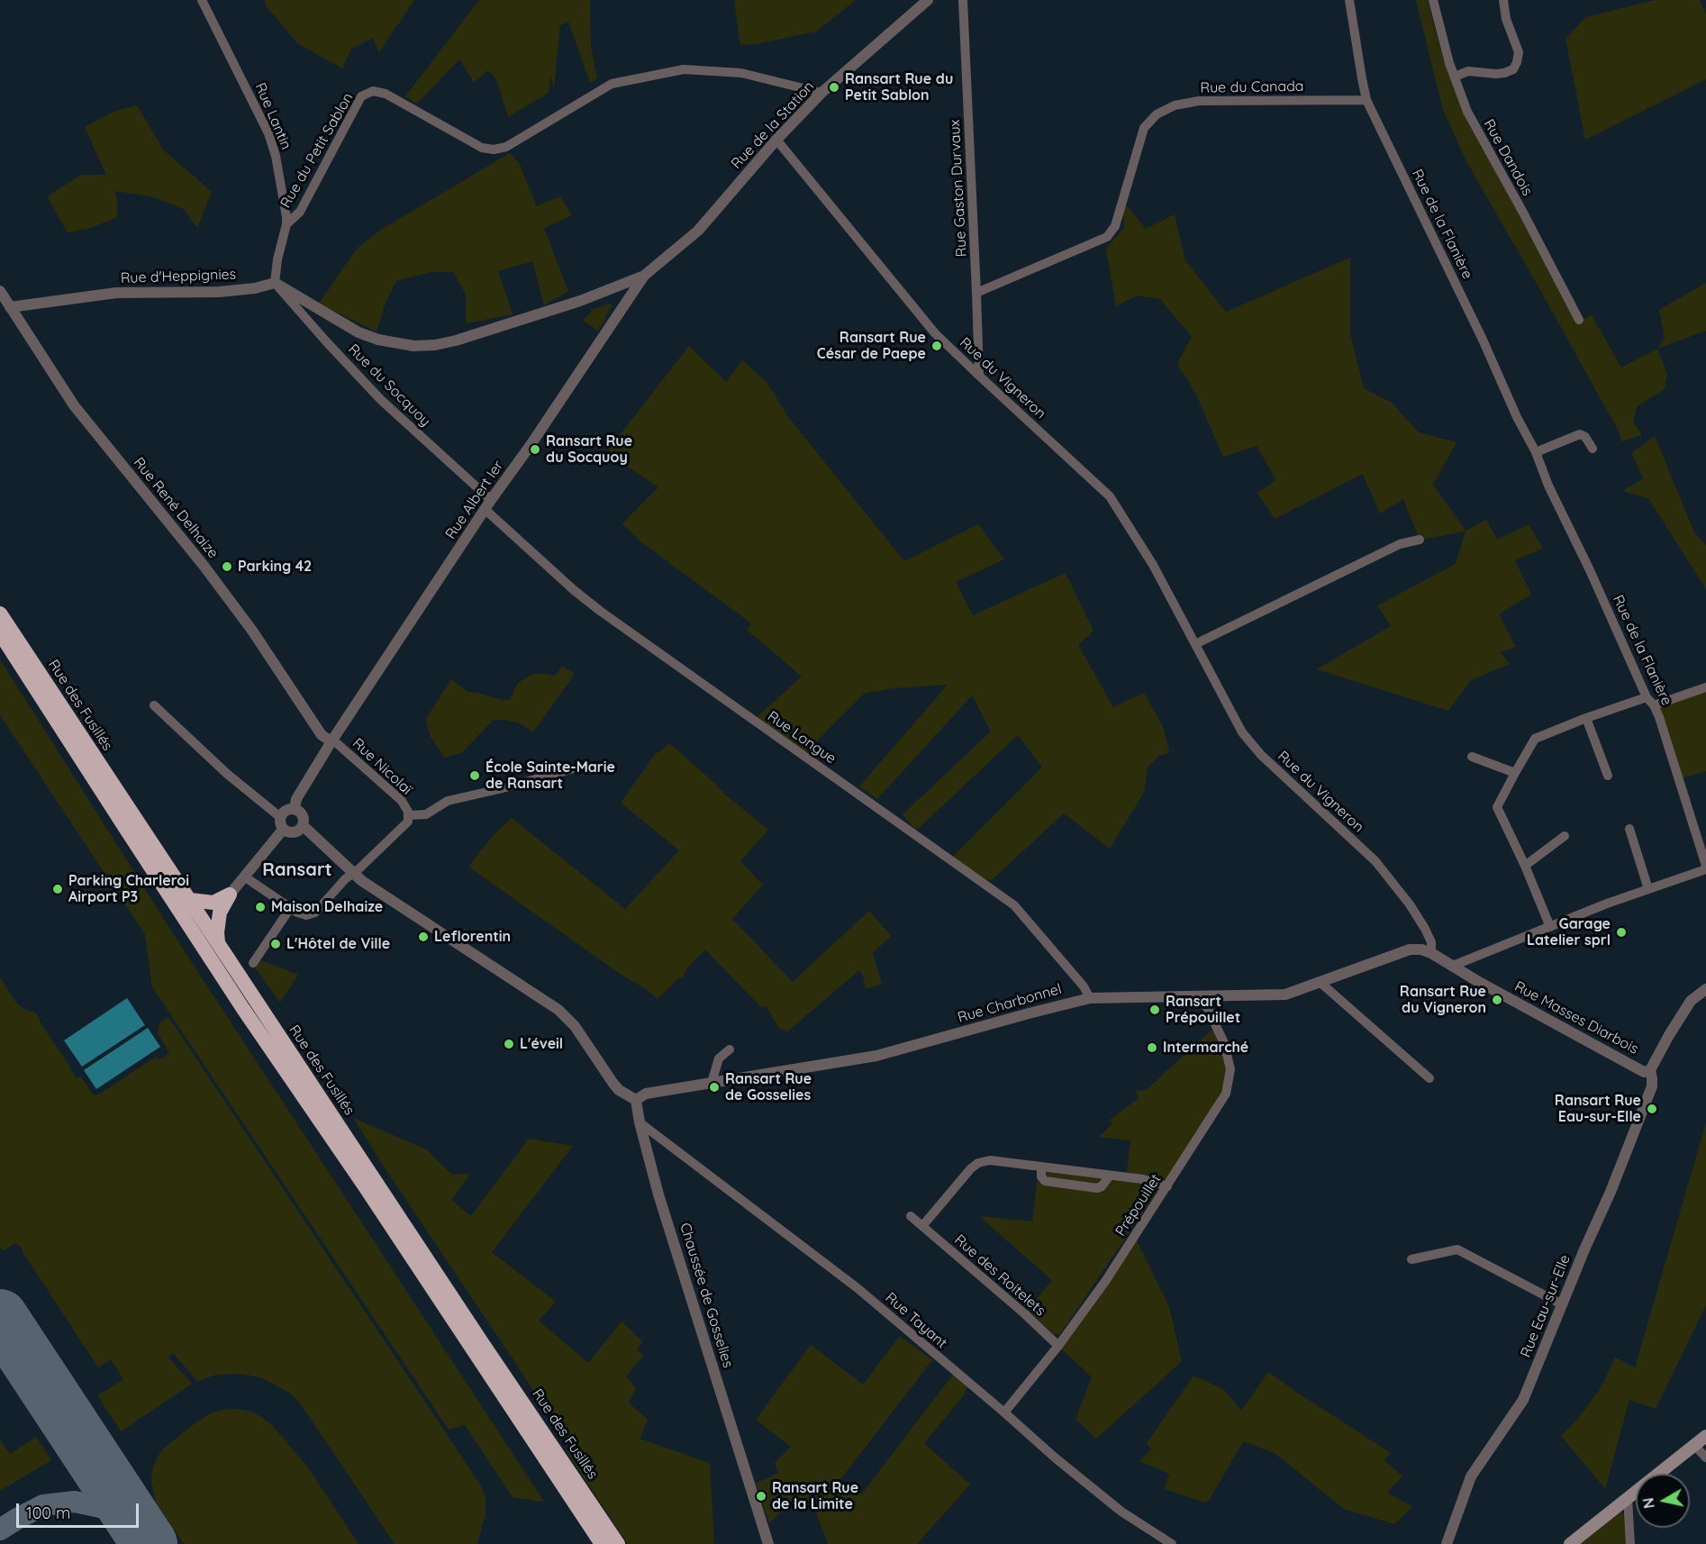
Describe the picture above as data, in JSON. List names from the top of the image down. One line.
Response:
{"streets":{"highway":["Rue des Fusillés"],"street":["Rue du Canada","Rue Lantin","Rue de la Station","Rue du Petit Sablon","Rue Dandois","Rue Gaston Durvaux","Rue de la Flanière","Rue d'Heppignies","Rue du Vigneron","Rue du Socquoy","Rue Albert Ier","Rue René Delhaize","Rue Longue","Rue Nicolaï","Rue Charbonnel","Rue Masses Diarbois","Prépouillet","Rue des Roitelets","Chaussée de Gosselies","Rue Eau-sur-Elle","Rue Tayant"]},"crossings":[["Rue du Canada","Rue Gaston Durvaux"],["Rue du Canada","Rue de la Flanière"],["Rue Lantin","Rue du Petit Sablon"],["Rue Lantin","Rue d'Heppignies"],["Rue Lantin","Rue du Socquoy"],["Rue de la Station","Rue du Petit Sablon"],["Rue de la Station","Rue du Vigneron"],["Rue de la Station","Rue Albert Ier"],["Rue Gaston Durvaux","Rue du Vigneron"],["Rue d'Heppignies","Rue du Socquoy"],["Rue d'Heppignies","Rue René Delhaize"],["Rue du Vigneron","Rue Charbonnel"],["Rue du Vigneron","Rue Masses Diarbois"],["Rue du Socquoy","Rue Albert Ier"],["Rue du Socquoy","Rue Longue"],["Rue Albert Ier","Rue René Delhaize"],["Rue Albert Ier","Rue Longue"],["Rue Albert Ier","Rue Nicolaï"],["Rue René Delhaize","Rue Nicolaï"],["Rue Longue","Rue Charbonnel"],["Rue Charbonnel","Rue Masses Diarbois"],["Rue Charbonnel","Prépouillet"],["Rue Charbonnel","Chaussée de Gosselies"],["Rue Masses Diarbois","Rue Eau-sur-Elle"],["Prépouillet","Rue des Roitelets"],["Prépouillet","Rue Tayant"],["Chaussée de Gosselies","Rue Tayant"]],"districts":["Ransart"],"places":["Ransart Rue du Petit Sablon","Ransart Rue César de Paepe","Ransart Rue du Socquoy","Parking 42","École Sainte-Marie de Ransart","Parking Charleroi Airport P3","Maison Delhaize","Garage Latelier sprl","Leflorentin","L'Hôtel de Ville","Ransart Rue du Vigneron","Ransart Prépouillet","L'éveil","Intermarché","Ransart Rue de Gosselies","Ransart Rue Eau-sur-Elle","Ransart Rue de la Limite"],"scale_bar":"100 m","north":"left"}
